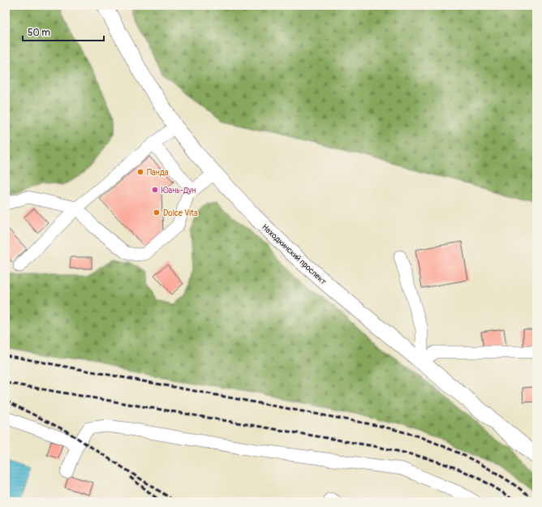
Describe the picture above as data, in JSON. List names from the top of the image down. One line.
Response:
{"streets":{"main road":["Находкинский проспект"]},"places":["Панда","Юань-Дун","Dolce Vita"],"scale_bar":"50 m"}
